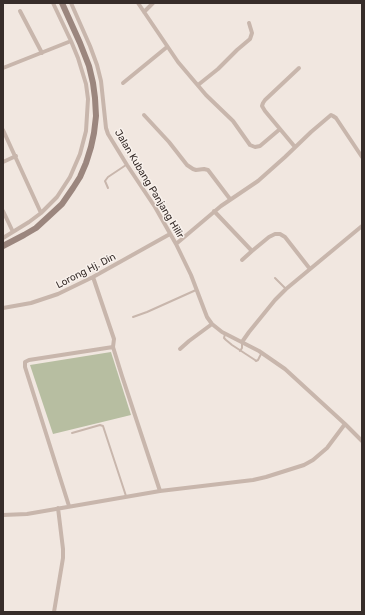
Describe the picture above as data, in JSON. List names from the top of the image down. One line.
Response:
{"streets":{"street":["Jalan Kubang Panjang Hilir","Lorong Hj. Din"]},"crossings":[["Jalan Kubang Panjang Hilir","Lorong Hj. Din"]]}
